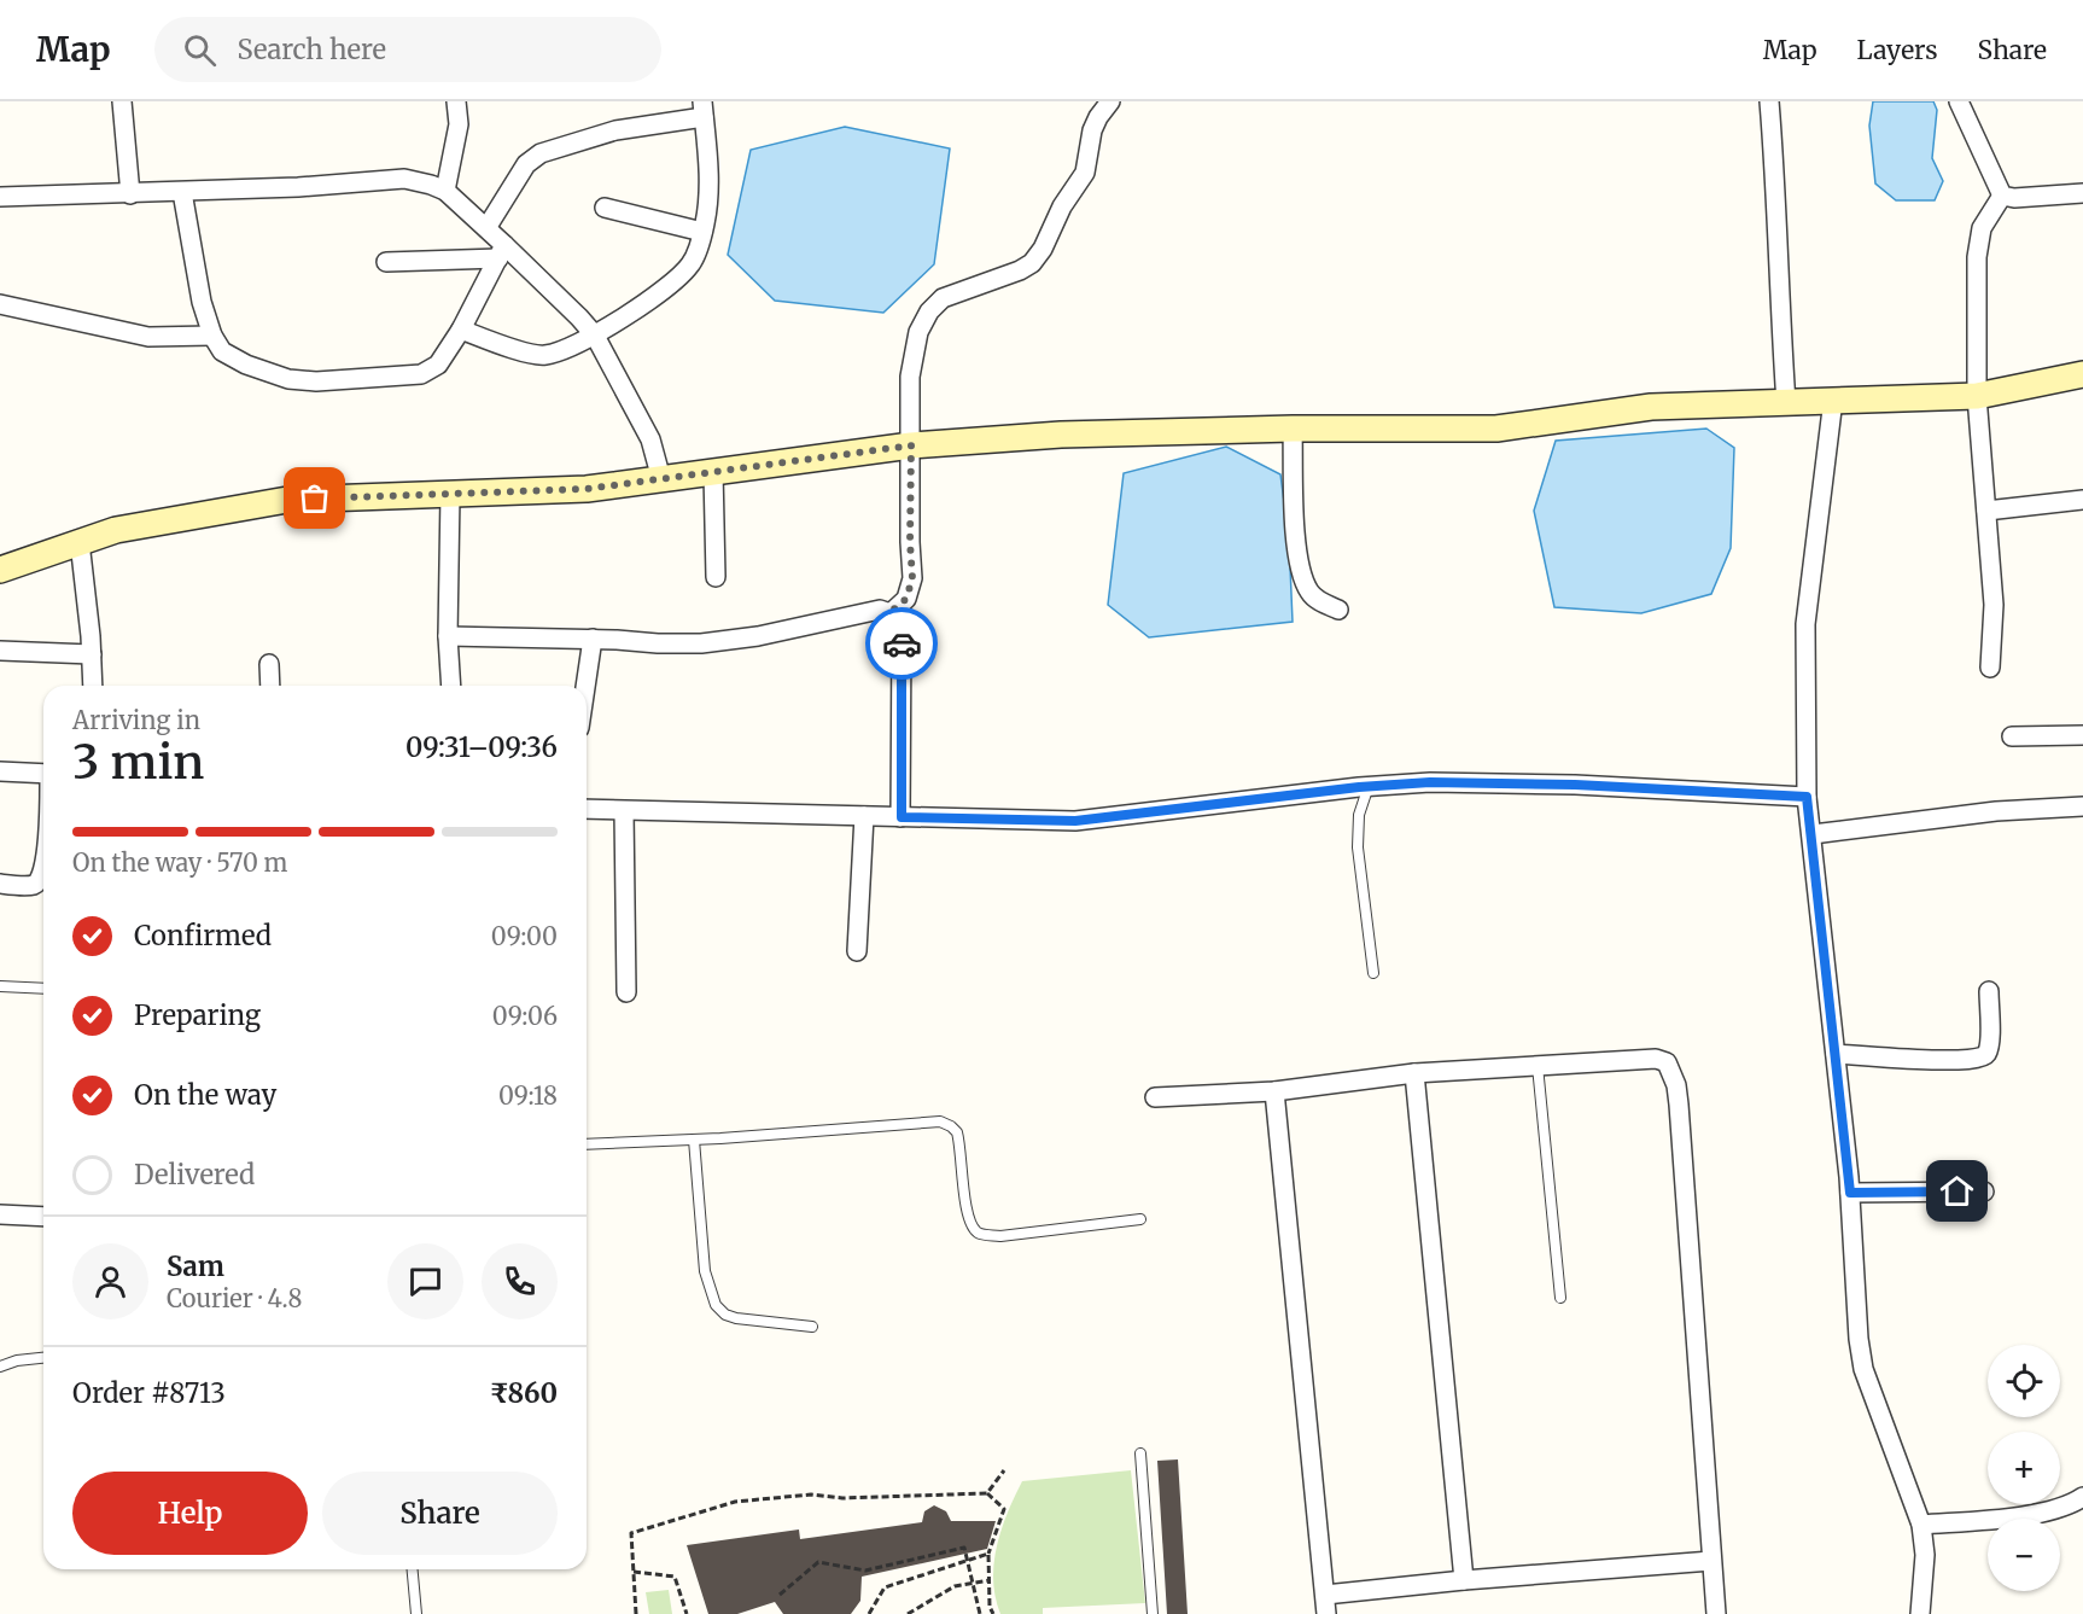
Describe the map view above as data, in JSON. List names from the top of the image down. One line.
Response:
{"page":{"header":"Map","search":"Search here","nav":["Map","Layers","Share"],"heading":["3 min","Arriving in","09:31–09:36"],"panel":["Sam","Courier · 4.8","Order #8713","₹860"],"bar":"On the way · 570 m","list":[["Confirmed","09:00"],["Preparing","09:06"],["On the way","09:18"],"Delivered"],"map_buttons":["+","−"],"buttons":["Help","Share"]}}
